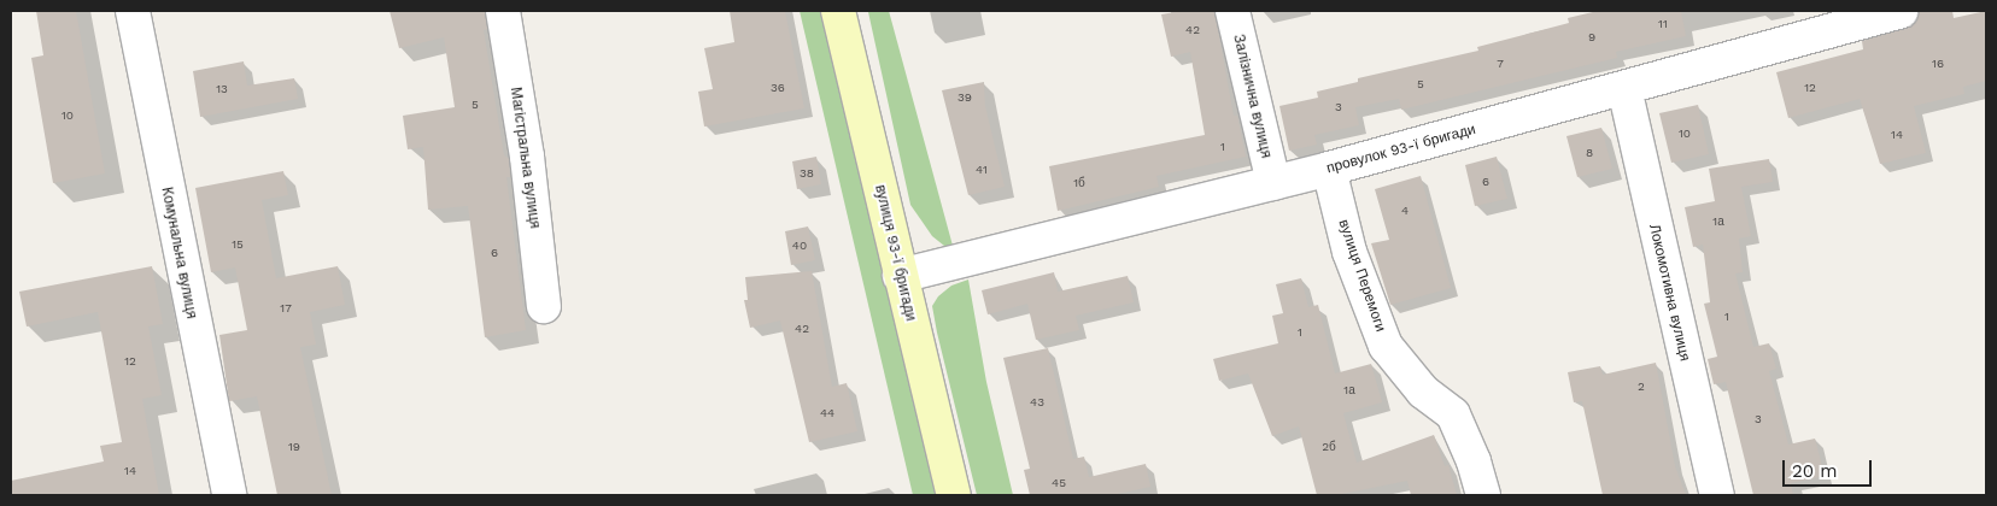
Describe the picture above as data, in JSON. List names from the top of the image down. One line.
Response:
{"streets":{"main road":["вулиця 93-ї бригади"],"street":["Залізнична вулиця","провулок 93-ї бригади","Магістральна вулиця","Комунальна вулиця","вулиця Перемоги","Локомотивна вулиця"]},"crossings":[["Залізнична вулиця","провулок 93-ї бригади"],["провулок 93-ї бригади","вулиця 93-ї бригади"],["провулок 93-ї бригади","вулиця Перемоги"],["провулок 93-ї бригади","Локомотивна вулиця"]],"house_numbers":["11","42","9","7","16","5","36","12","13","39","5","3","10","10","14","1","8","41","38","6","1б","4","1а","15","40","6","17","1","42","1","12","2","1а","43","44","3","19","2б","14","45"],"scale_bar":"20 m"}
